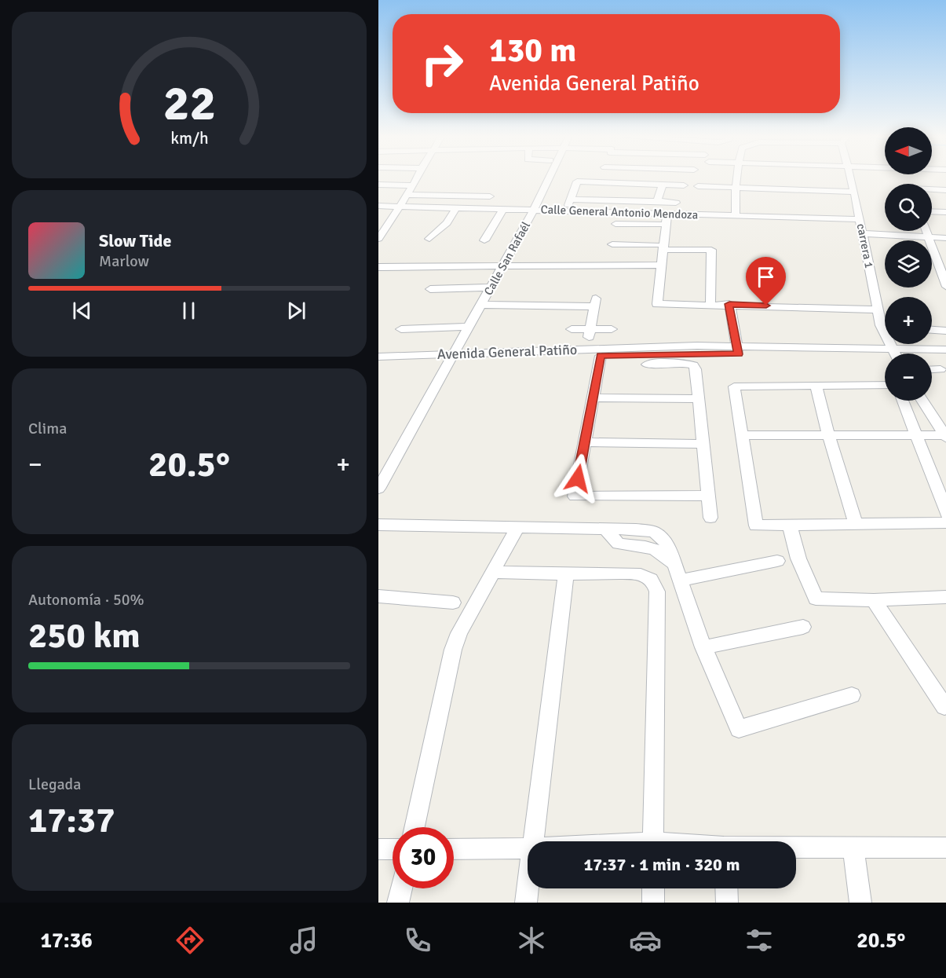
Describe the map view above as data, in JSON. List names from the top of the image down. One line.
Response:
{"streets":{"street":["Calle General Antonio Mendoza","carrera 1","Calle San Rafaél","Avenida General Patiño"]},"crossings":[["Calle General Antonio Mendoza","carrera 1"],["Calle General Antonio Mendoza","Calle San Rafaél"],["Calle San Rafaél","Avenida General Patiño"]],"north":"left","page":{"turn":["130 m","Avenida General Patiño"],"map_buttons":["+","−"],"song":["Slow Tide","Marlow"],"tile":["Clima",["Autonomía · 50%","250 km"],["Llegada","17:37"]],"heat":["−","20.5°","+"],"limit":"30","trip":"17:37 · 1 min · 320 m","tabs":["17:36","20.5°"],"gauge":["22","km/h"]}}
